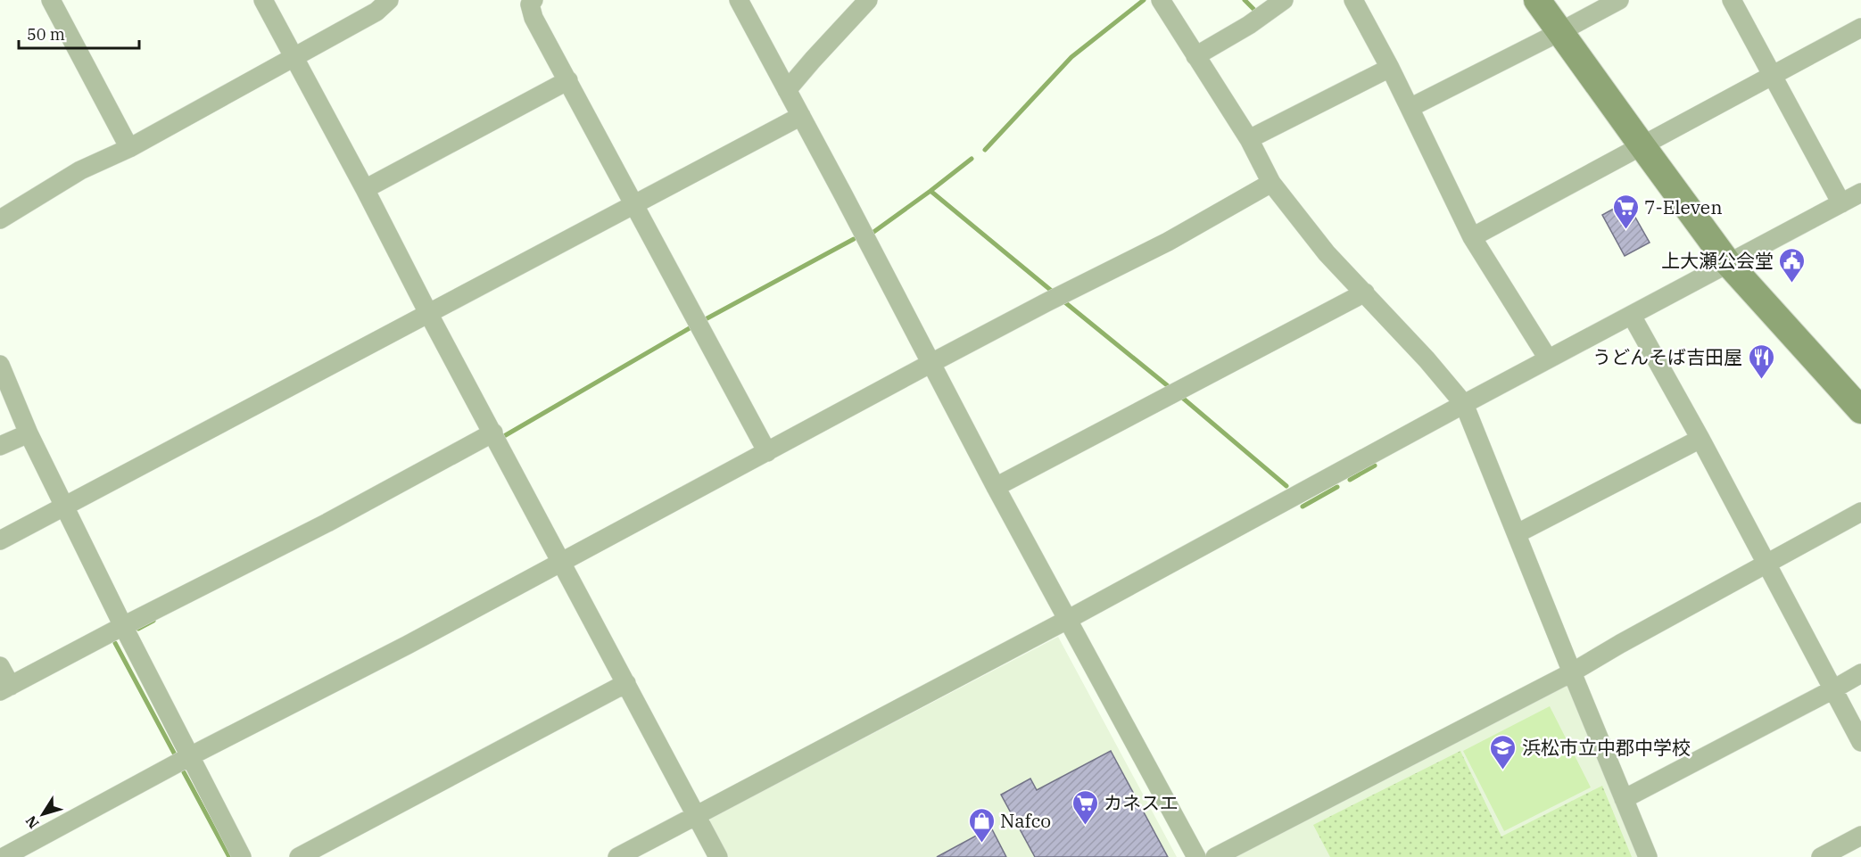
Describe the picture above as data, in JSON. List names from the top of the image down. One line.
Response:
{"places":{"supermarket":["7-Eleven","カネスエ"],"public building":["上大瀬公会堂"],"restaurant":["うどんそば吉田屋"],"school or university":["浜松市立中郡中学校"],"shop":["Nafco"]},"scale_bar":"50 m","north":"bottom left"}
